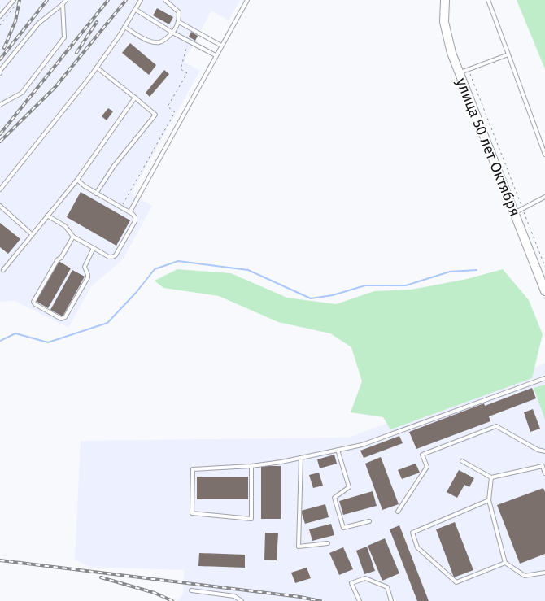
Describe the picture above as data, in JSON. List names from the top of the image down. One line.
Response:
{"streets":{"main road":["улица 50 лет Октября"]}}
